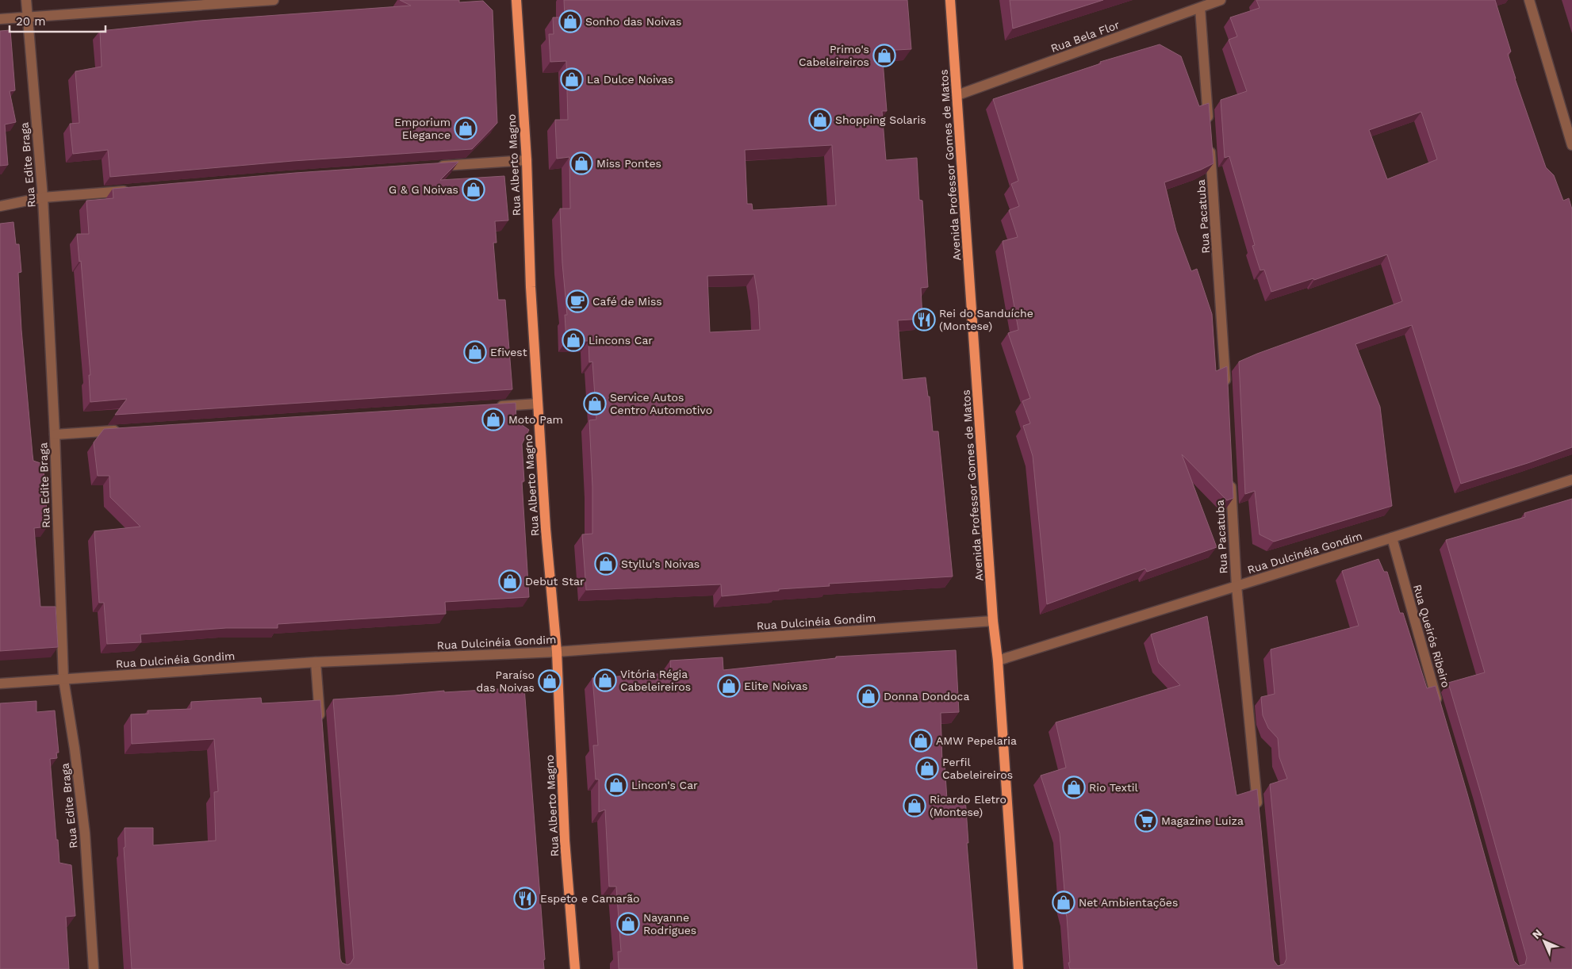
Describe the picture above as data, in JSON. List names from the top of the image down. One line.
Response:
{"streets":{"main road":["Rua Alberto Magno","Avenida Professor Gomes de Matos"],"street":["Rua Bela Flor","Rua Edite Braga","Rua Pacatuba","Rua Dulcinéia Gondim","Rua Queirós Ribeiro"]},"crossings":[["Rua Bela Flor","Avenida Professor Gomes de Matos"],["Rua Edite Braga","Rua Dulcinéia Gondim"],["Rua Alberto Magno","Rua Dulcinéia Gondim"],["Avenida Professor Gomes de Matos","Rua Dulcinéia Gondim"],["Rua Pacatuba","Rua Dulcinéia Gondim"],["Rua Dulcinéia Gondim","Rua Queirós Ribeiro"]],"places":{"shop":["Sonho das Noivas","Primo's Cabeleireiros","La Dulce Noivas","Shopping Solaris","Emporium Elegance","Miss Pontes","G & G Noivas","Lincons Car","Efivest","Service Autos Centro Automotivo","Moto Pam","Styllu's Noivas","Debut Star","Vitória Régia Cabeleireiros","Paraíso das Noivas","Elite Noivas","Donna Dondoca","AMW Pepelaria","Perfil Cabeleireiros","Lincon's Car","Rio Textil","Ricardo Eletro (Montese)","Net Ambientações","Nayanne Rodrigues"],"cafe":["Café de Miss"],"restaurant":["Rei do Sanduíche (Montese)","Espeto e Camarão"],"supermarket":["Magazine Luiza"]},"scale_bar":"20 m","north":"top left"}
